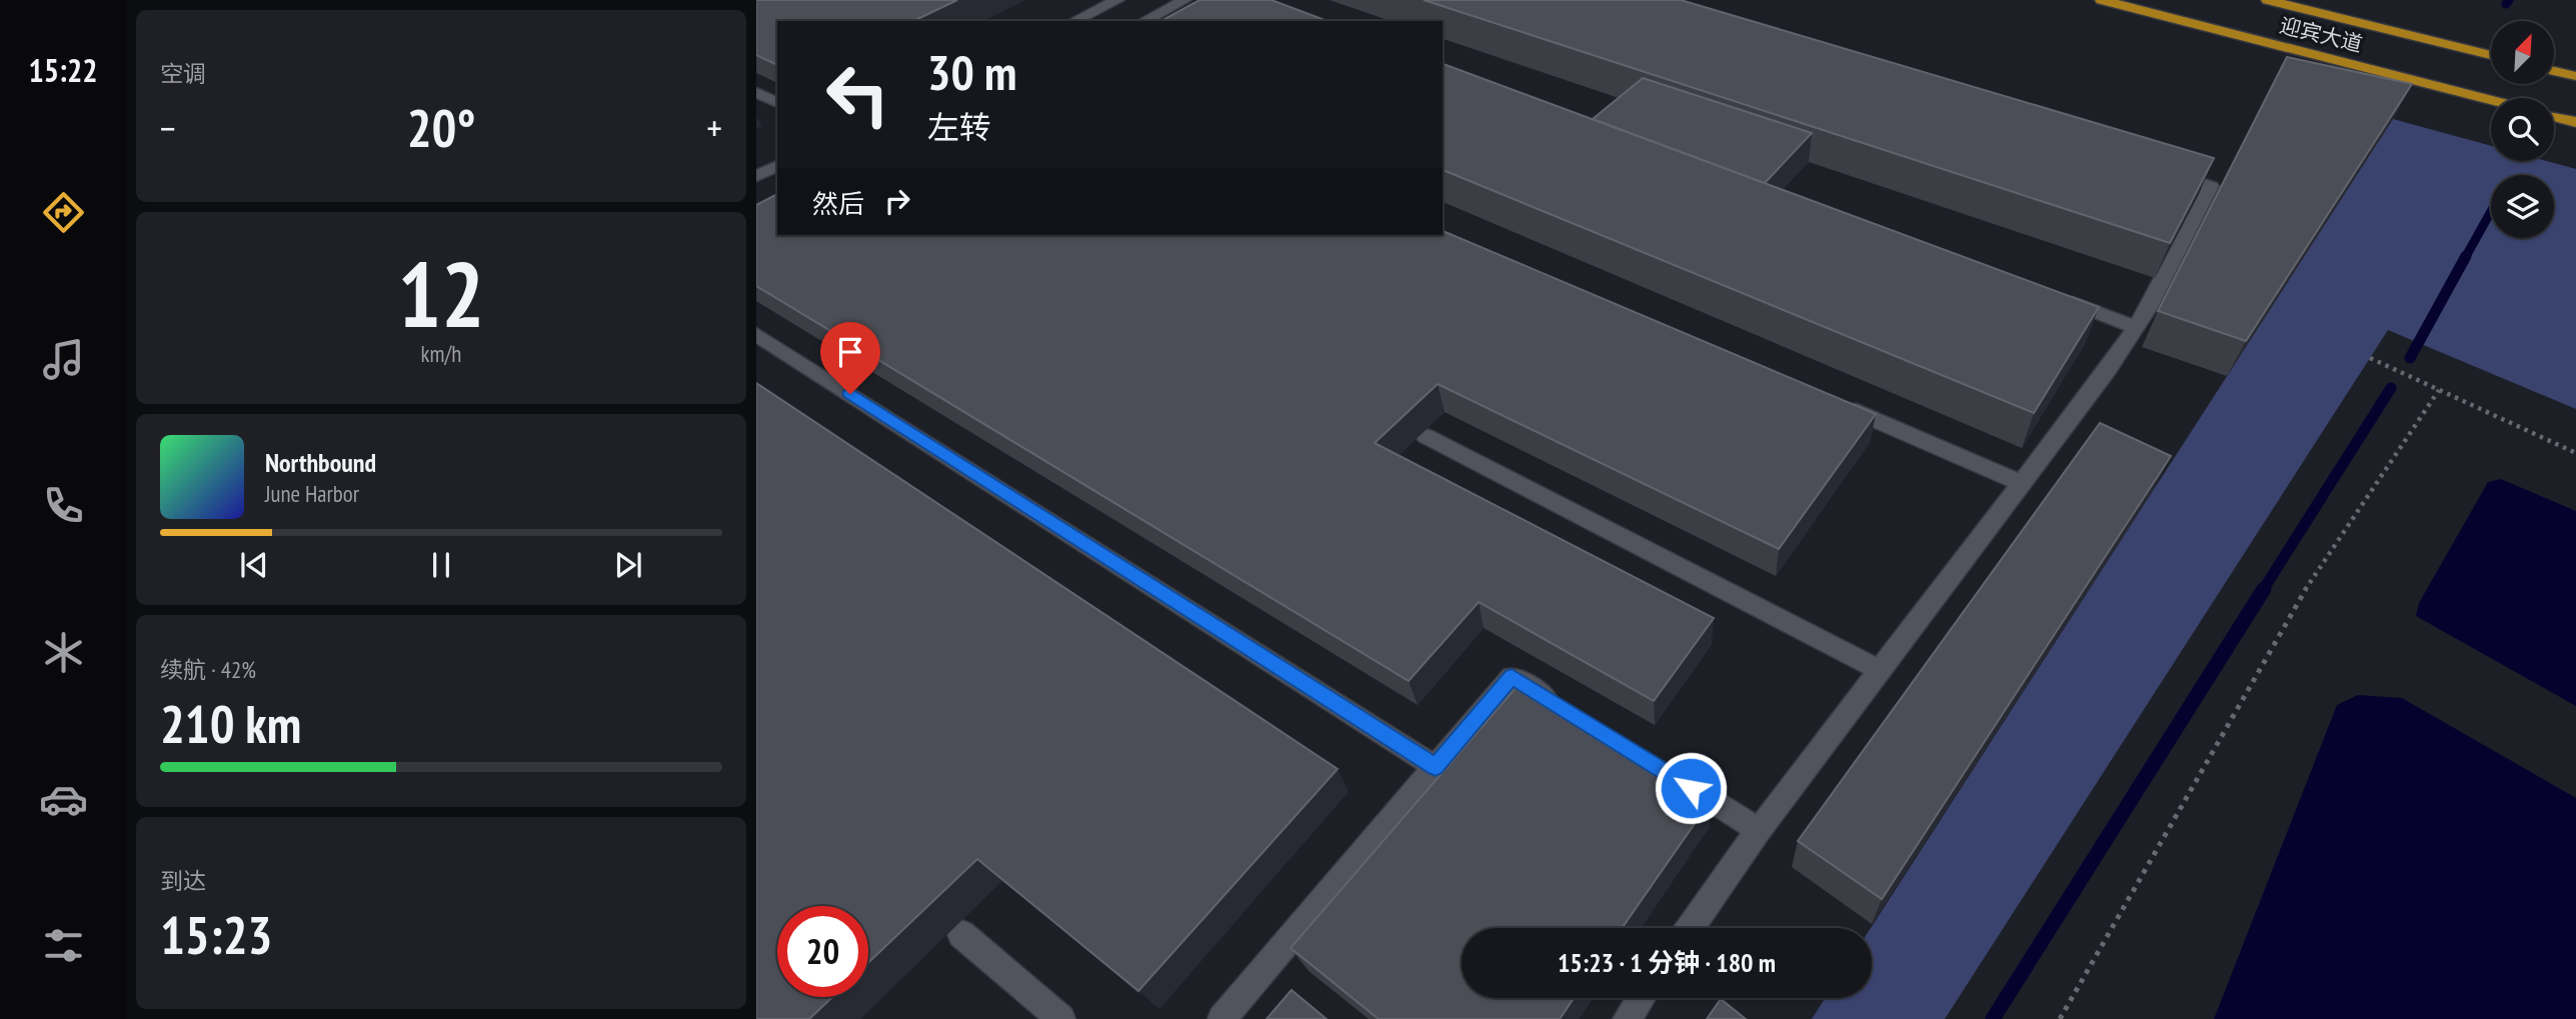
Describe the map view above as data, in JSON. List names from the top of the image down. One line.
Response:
{"streets":{"highway":["迎宾大道"]},"north":"top right","page":{"tabs":"15:22","tile":["空调",["12","km/h"],["续航 · 42%","210 km"],["到达","15:23"]],"turn":["30 m","左转"],"heat":["−","20°","+"],"then":"然后","song":["Northbound","June Harbor"],"limit":"20","trip":"15:23 · 1 分钟 · 180 m"}}
